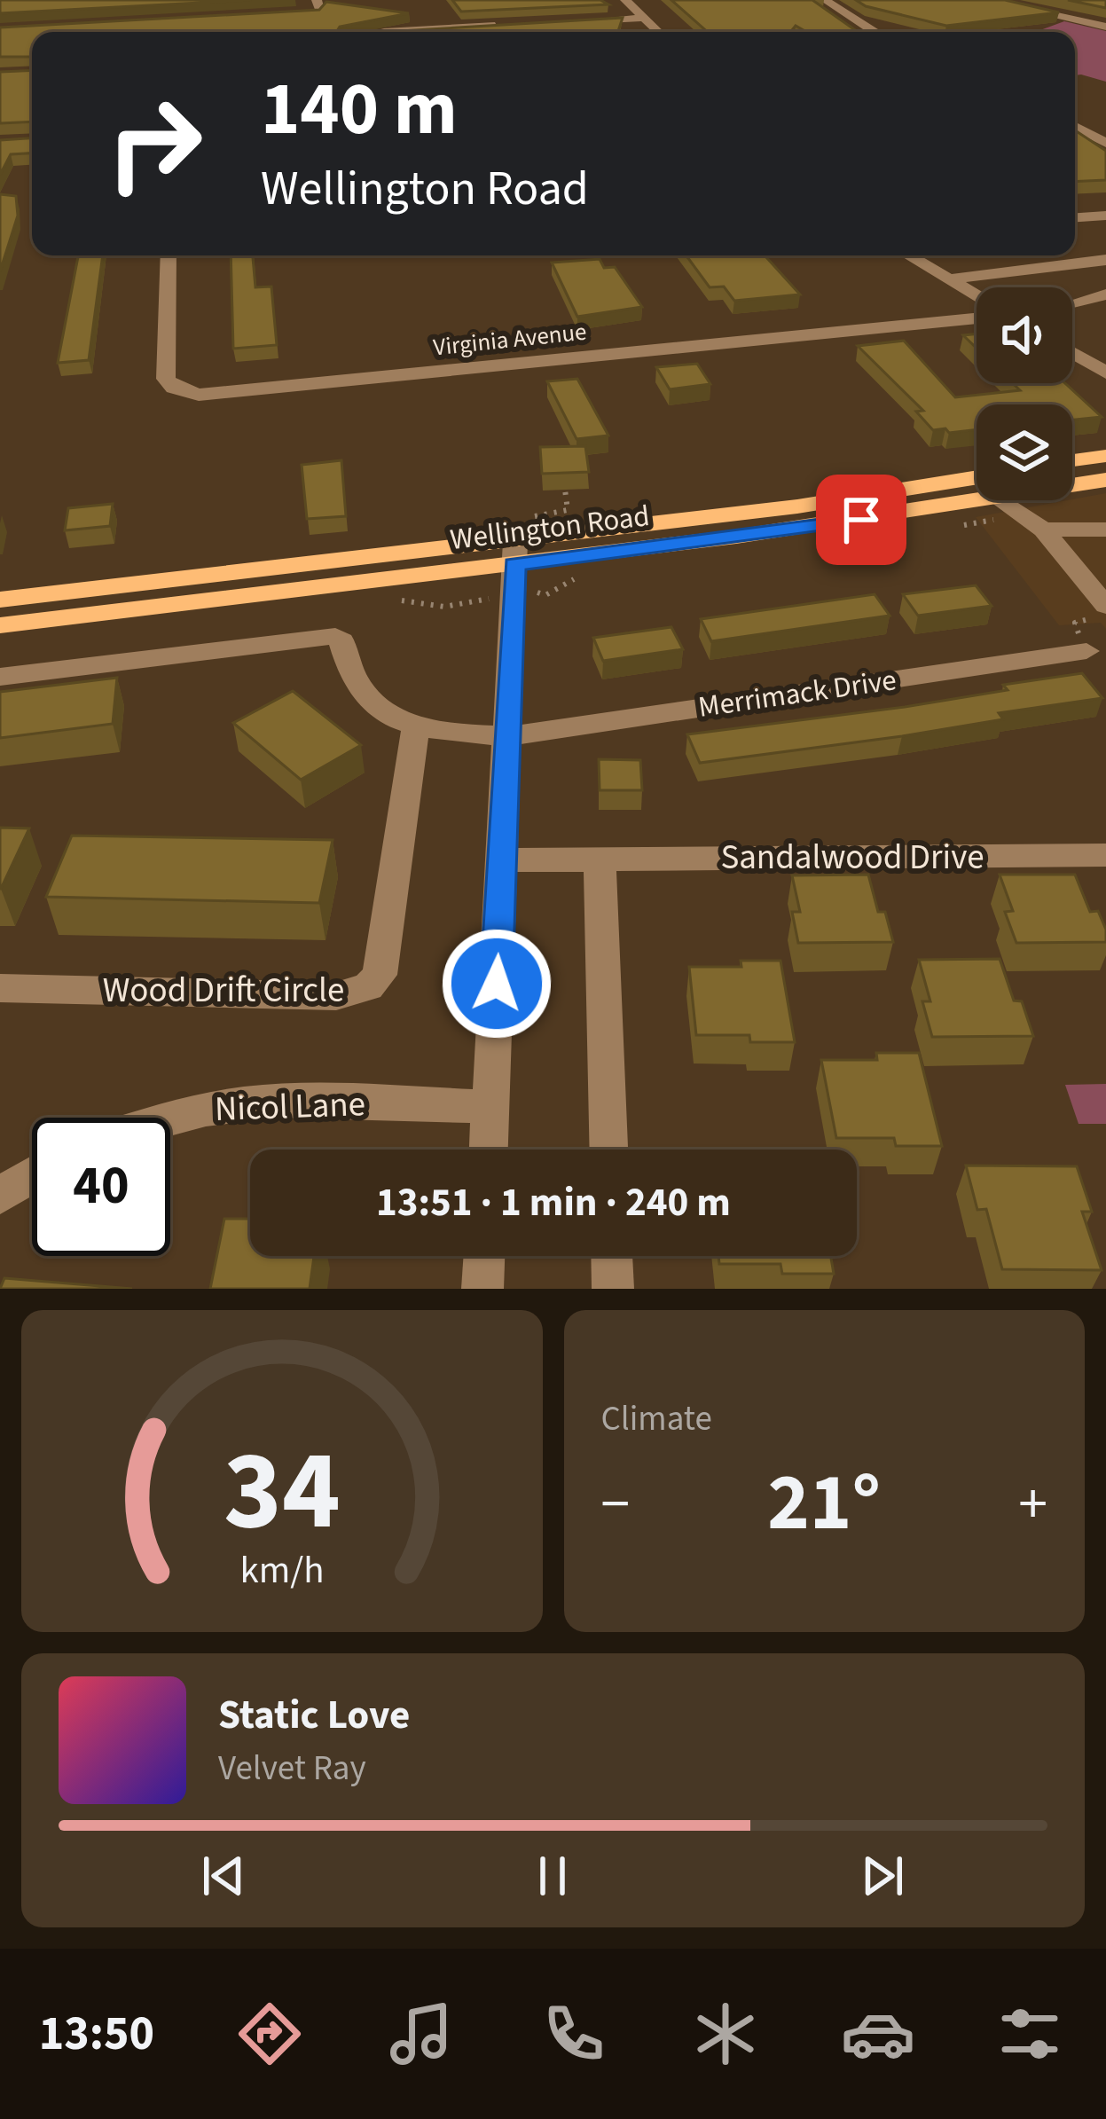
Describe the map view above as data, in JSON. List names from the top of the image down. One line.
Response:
{"streets":{"main road":["Wellington Road"],"street":["Virginia Avenue","Merrimack Drive","Sandalwood Drive","Wood Drift Circle","Nicol Lane"]},"page":{"turn":["140 m","Wellington Road"],"limit":"40","trip":"13:51 · 1 min · 240 m","tile":"Climate","heat":["−","21°","+"],"song":["Static Love","Velvet Ray"],"tabs":"13:50","gauge":["34","km/h"]}}
